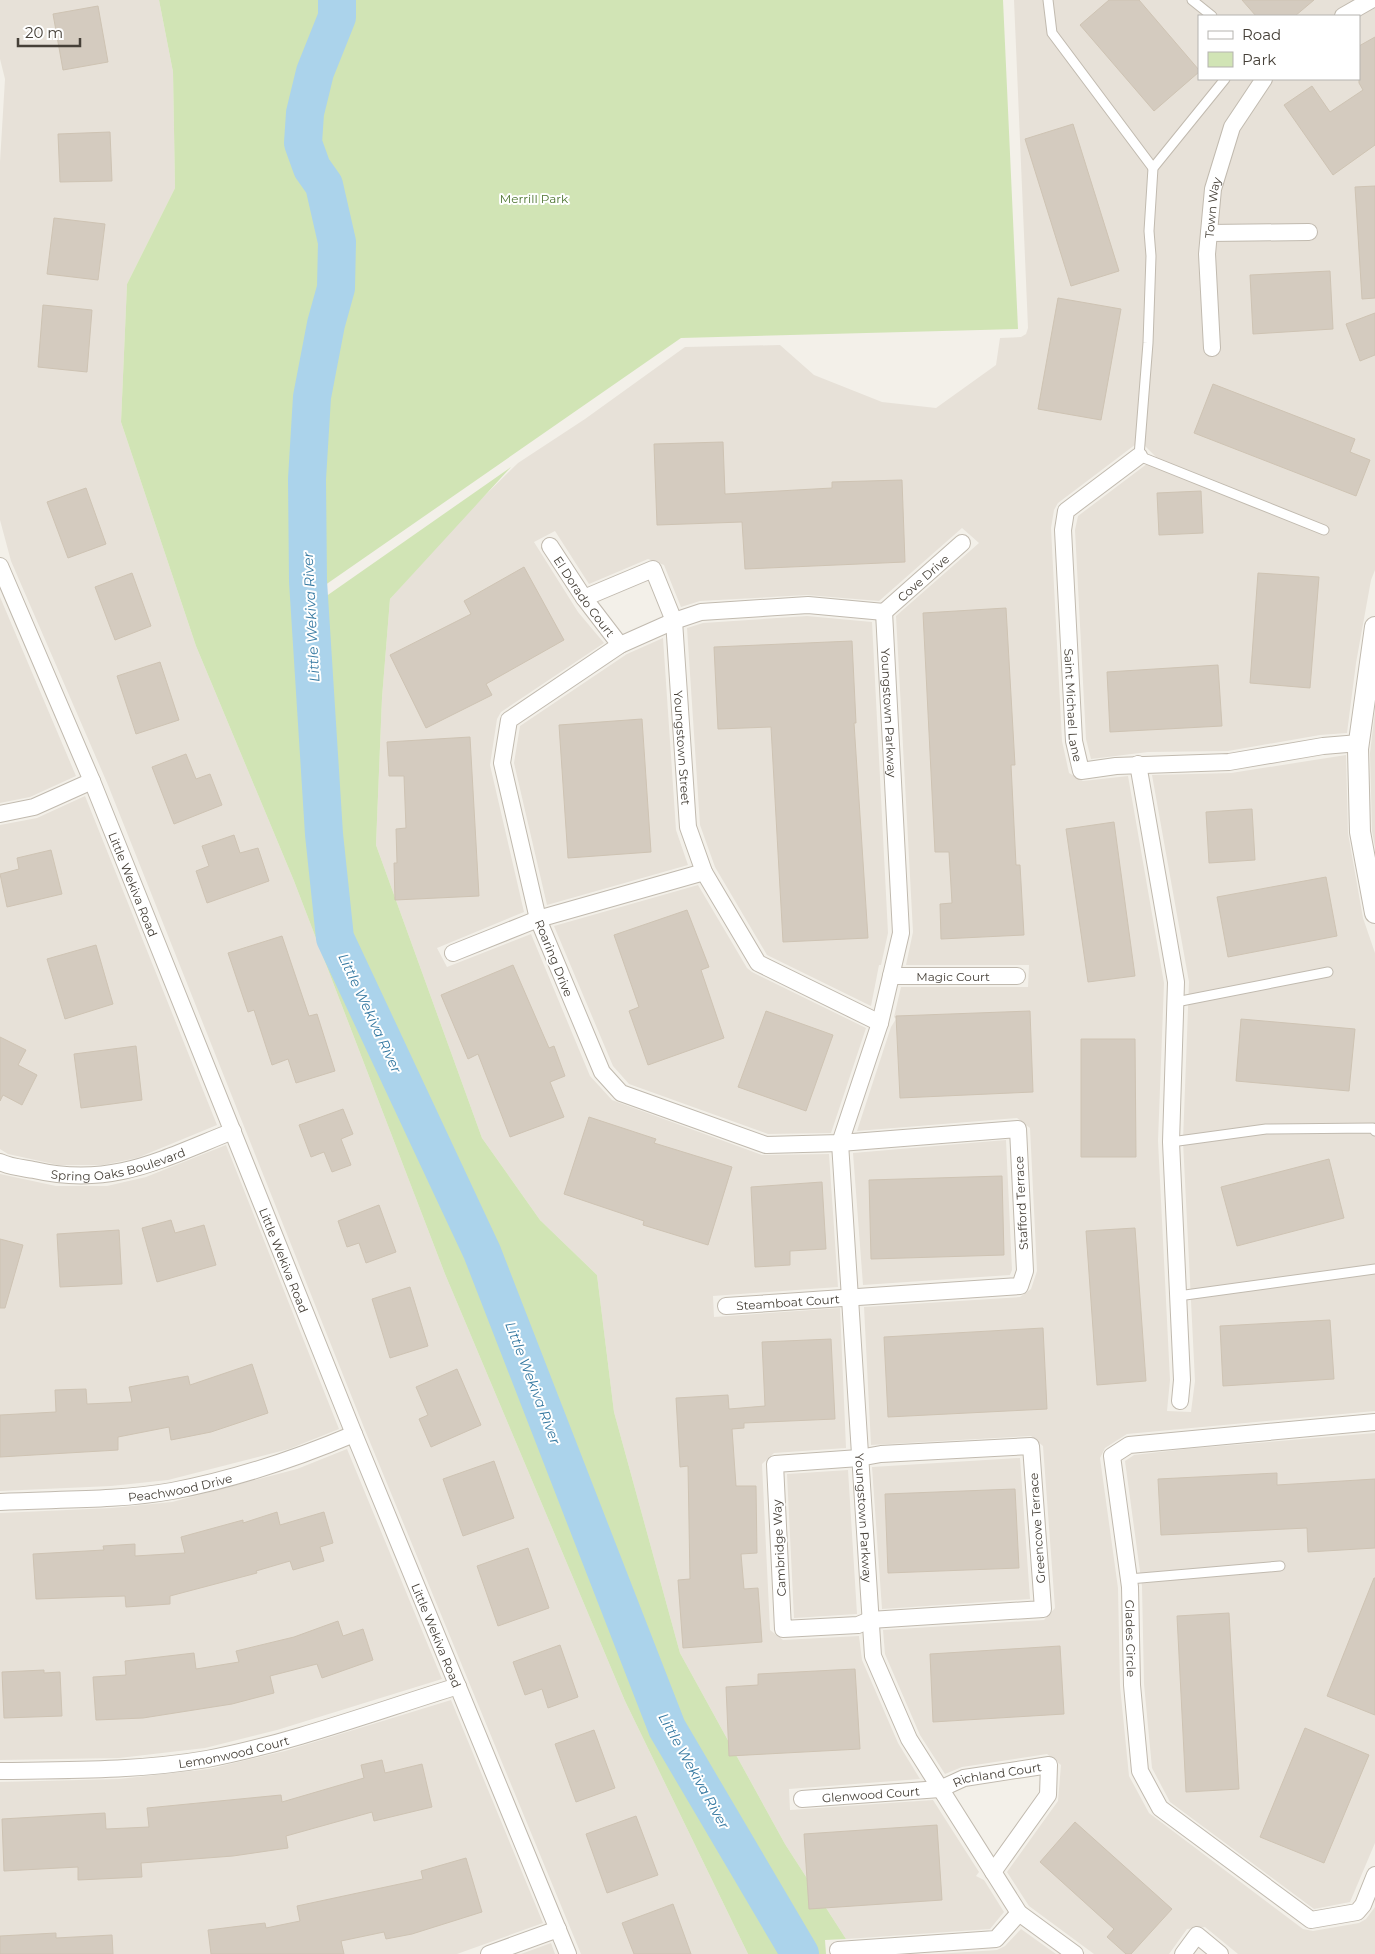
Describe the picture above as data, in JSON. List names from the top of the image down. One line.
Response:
{"streets":{"street":["Town Way","Cove Drive","El Dorado Court","Saint Michael Lane","Youngstown Parkway","Youngstown Street","Little Wekiva Road","Roaring Drive","Magic Court","Spring Oaks Boulevard","Stafford Terrace","Steamboat Court","Peachwood Drive","Greencove Terrace","Cambridge Way","Glades Circle","Lemonwood Court","Richland Court","Glenwood Court"]},"crossings":[["Cove Drive","Youngstown Parkway"],["El Dorado Court","Youngstown Street"],["El Dorado Court","Roaring Drive"],["Youngstown Parkway","Roaring Drive"],["Youngstown Parkway","Magic Court"],["Youngstown Parkway","Stafford Terrace"],["Youngstown Parkway","Steamboat Court"],["Youngstown Parkway","Greencove Terrace"],["Youngstown Parkway","Cambridge Way"],["Youngstown Parkway","Richland Court"],["Youngstown Parkway","Glenwood Court"],["Youngstown Street","Roaring Drive"],["Little Wekiva Road","Spring Oaks Boulevard"],["Little Wekiva Road","Peachwood Drive"],["Little Wekiva Road","Lemonwood Court"],["Roaring Drive","Stafford Terrace"],["Stafford Terrace","Steamboat Court"],["Greencove Terrace","Cambridge Way"],["Richland Court","Glenwood Court"]],"water":["Little Wekiva River"],"parks":["Merrill Park"],"legend":["Road","Park"],"scale_bar":"20 m"}
